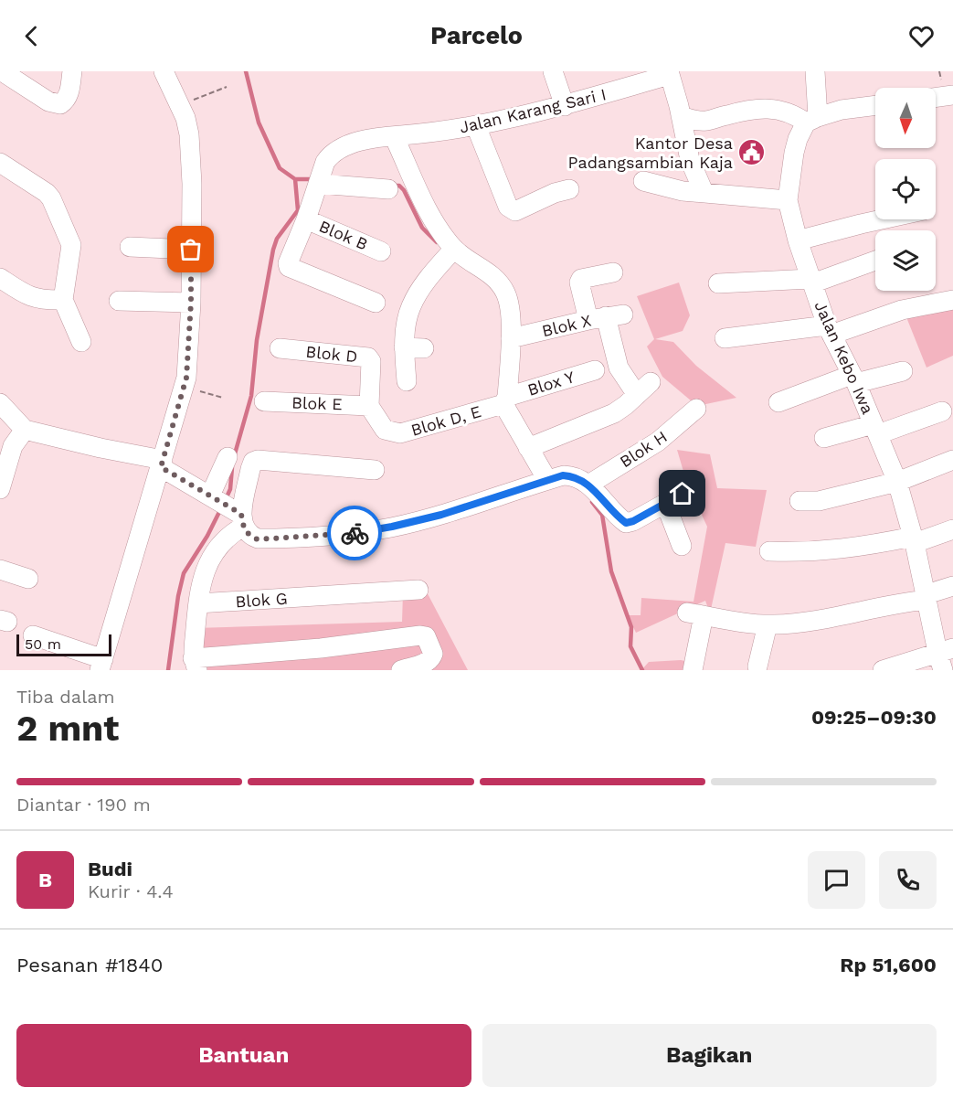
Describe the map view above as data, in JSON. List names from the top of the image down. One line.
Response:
{"streets":{"street":["Jalan Karang Sari I","Blok B","Blok X","Blok D","Jalan Kebo Iwa","Blox Y","Blok E","Blok D, E","Blok H","Blok G"]},"crossings":[["Jalan Karang Sari I","Blok B"],["Blok D","Blok E"],["Blok D","Blok D, E"],["Blox Y","Blok D, E"],["Blok E","Blok D, E"]],"places":{"public building":["Kantor Desa Padangsambian Kaja"]},"scale_bar":"50 m","north":"bottom","page":{"header":"Parcelo","scale":"50 m","heading":["2 mnt","Tiba dalam","09:25–09:30"],"panel":["Budi","Kurir · 4.4","Pesanan #1840","Rp 51,600"],"bar":"Diantar · 190 m","round":"B","buttons":["Bantuan","Bagikan"]}}
